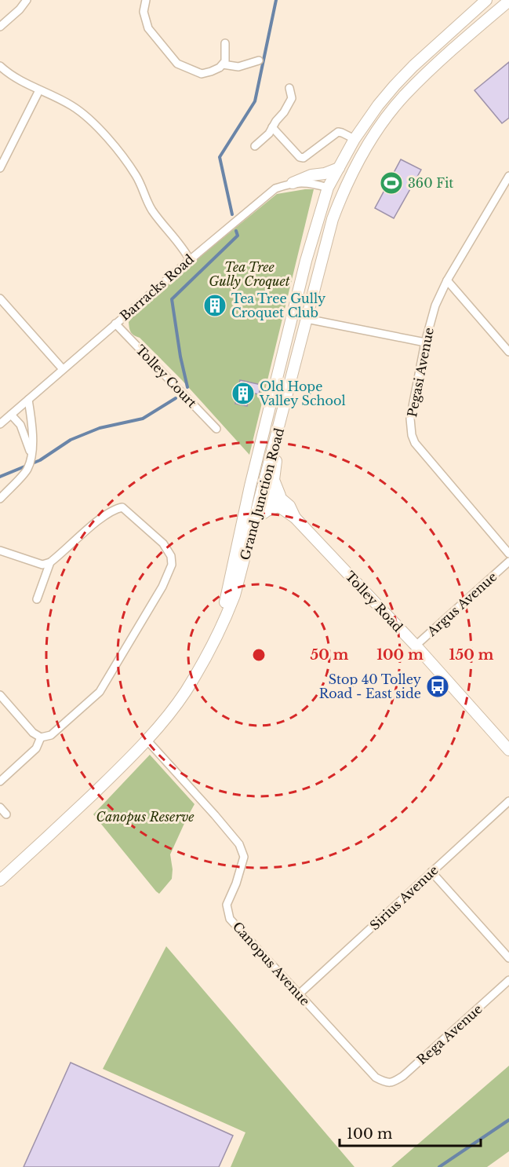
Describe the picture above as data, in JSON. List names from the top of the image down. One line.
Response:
{"streets":{"main road":["Grand Junction Road","Tolley Road"],"street":["Barracks Road","Pegasi Avenue","Tolley Court","Argus Avenue","Sirius Avenue","Canopus Avenue","Rega Avenue"]},"crossings":[["Barracks Road","Tolley Court"],["Barracks Road","Grand Junction Road"],["Grand Junction Road","Tolley Road"],["Grand Junction Road","Canopus Avenue"],["Tolley Road","Argus Avenue"],["Sirius Avenue","Canopus Avenue"],["Canopus Avenue","Rega Avenue"]],"parks":["Tea Tree Gully Croquet","Canopus Reserve"],"places":{"sports":["360 Fit"],"building":["Tea Tree Gully Croquet Club","Old Hope Valley School"],"bus stop":["Stop 40 Tolley Road - East side"]},"scale_bar":"100 m","rings":["50 m","100 m","150 m"]}
